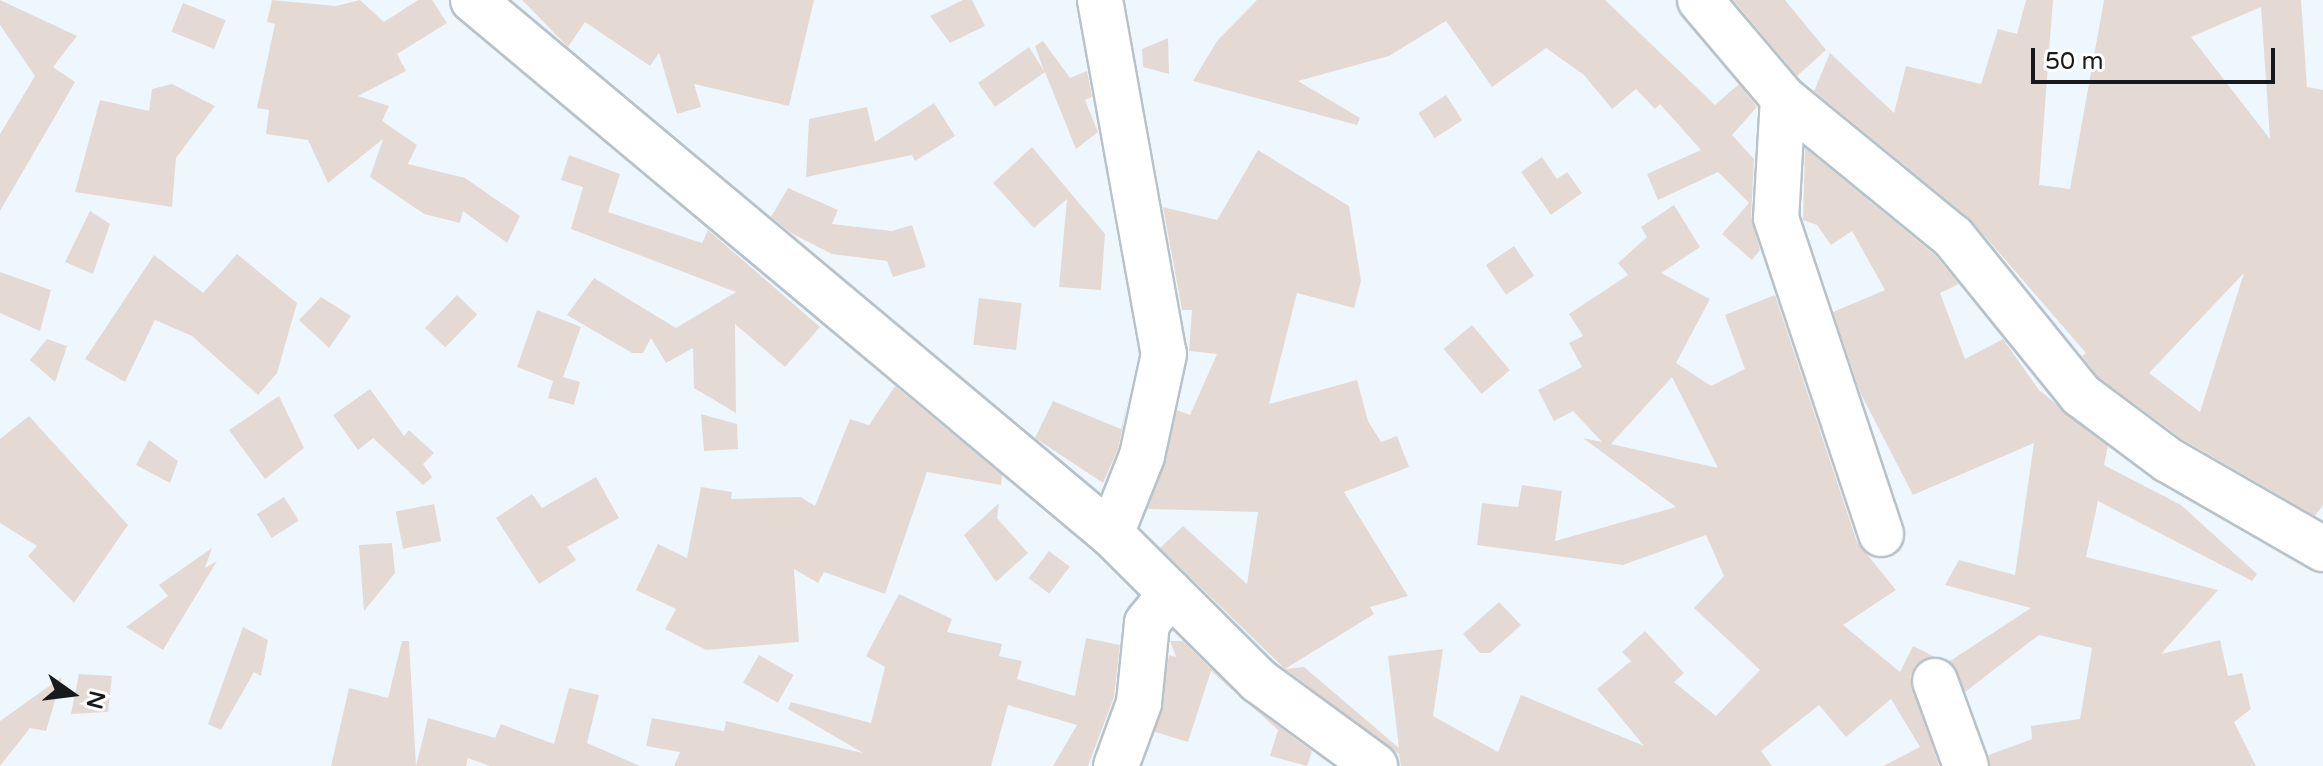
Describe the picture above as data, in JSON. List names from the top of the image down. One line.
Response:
{"scale_bar":"50 m","north":"right"}
